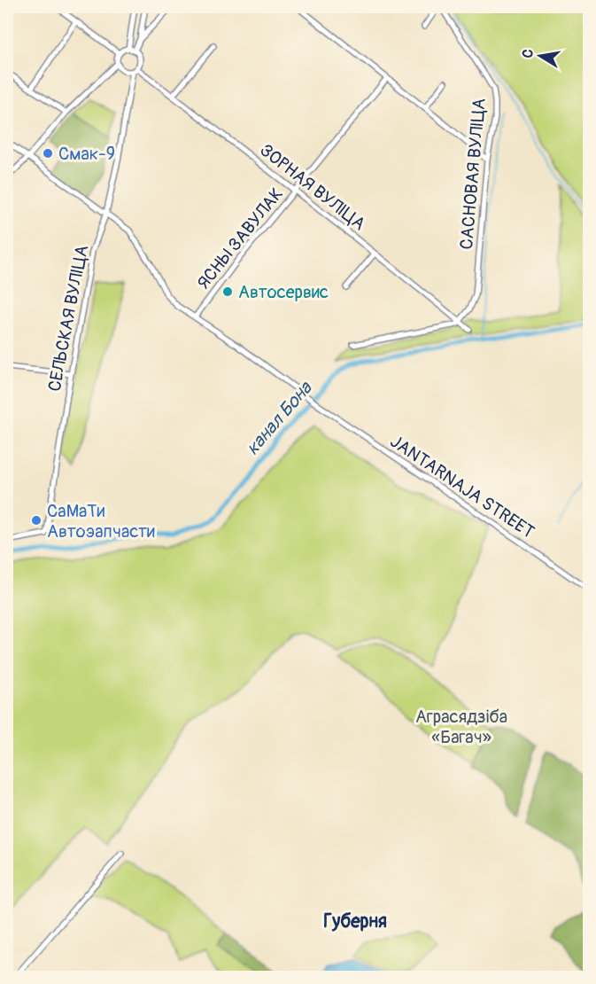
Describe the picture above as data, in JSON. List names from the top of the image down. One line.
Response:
{"streets":{"street":["САСНОВАЯ ВУЛІЦА","ЗОРНАЯ ВУЛІЦА","ЯСНЫ ЗАВУЛАК","СЕЛЬСКАЯ ВУЛІЦА","JANTARNAJA STREET"]},"crossings":[["САСНОВАЯ ВУЛІЦА","ЗОРНАЯ ВУЛІЦА"],["ЗОРНАЯ ВУЛІЦА","ЯСНЫ ЗАВУЛАК"],["ЗОРНАЯ ВУЛІЦА","СЕЛЬСКАЯ ВУЛІЦА"],["ЯСНЫ ЗАВУЛАК","JANTARNAJA STREET"],["СЕЛЬСКАЯ ВУЛІЦА","JANTARNAJA STREET"]],"districts":["Губерня"],"water":["канал Бона"],"parks":["Аграсядзіба «Багач»"],"places":["Смак-9","Автосервис","СаМаТи Автоэапчасти"],"north":"left"}
